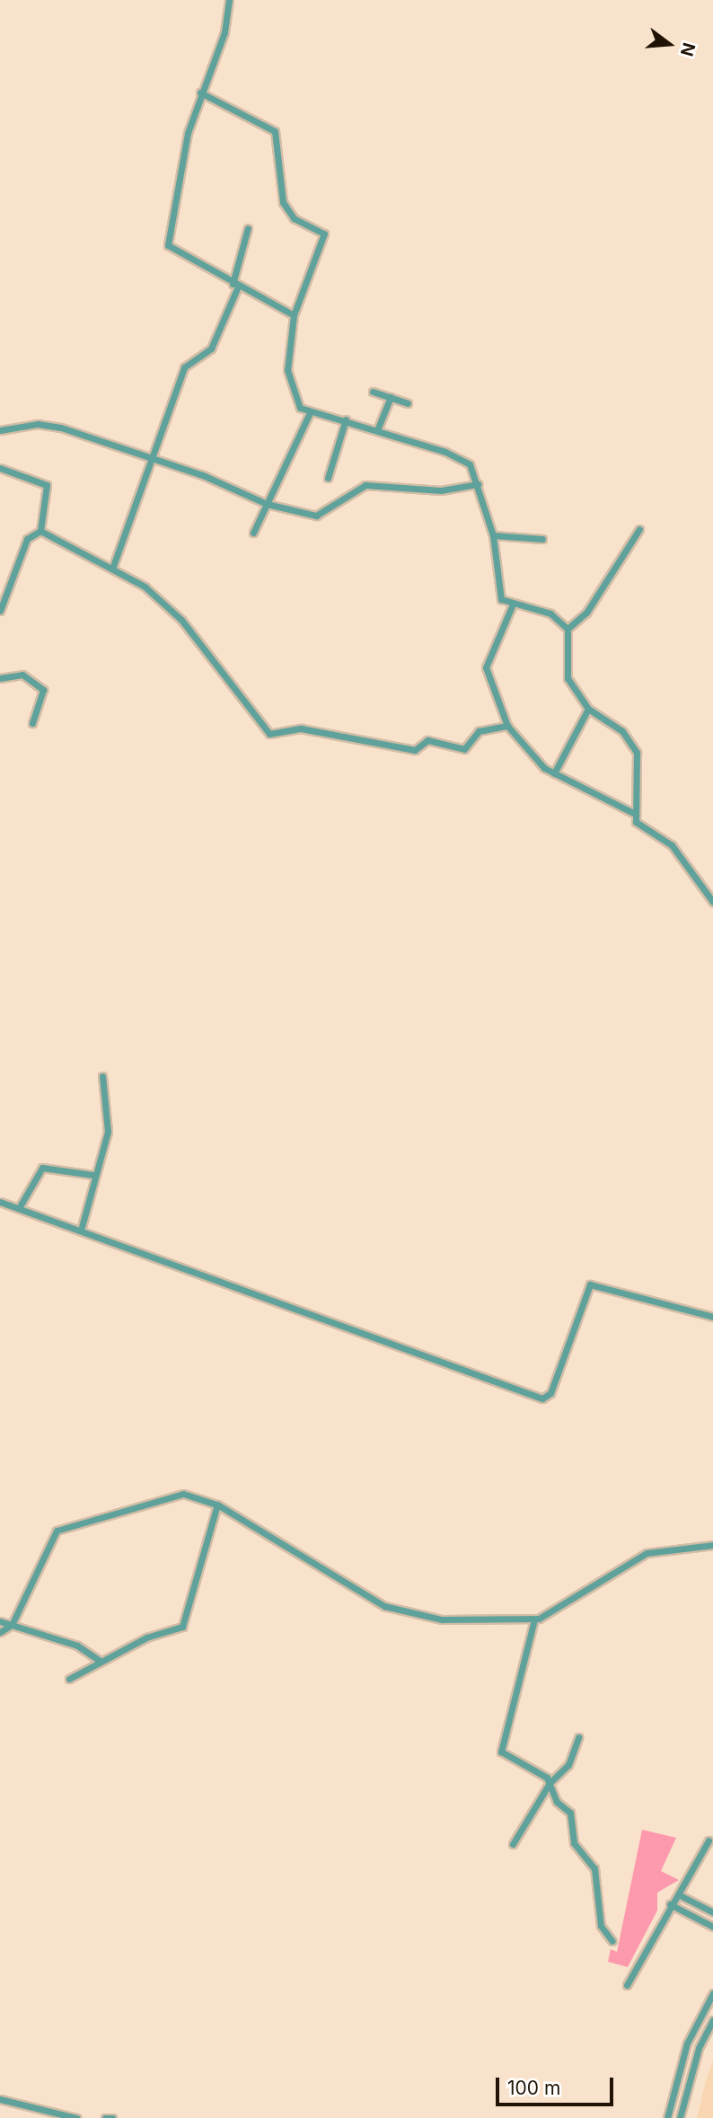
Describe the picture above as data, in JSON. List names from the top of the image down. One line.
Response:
{"scale_bar":"100 m","north":"right"}
